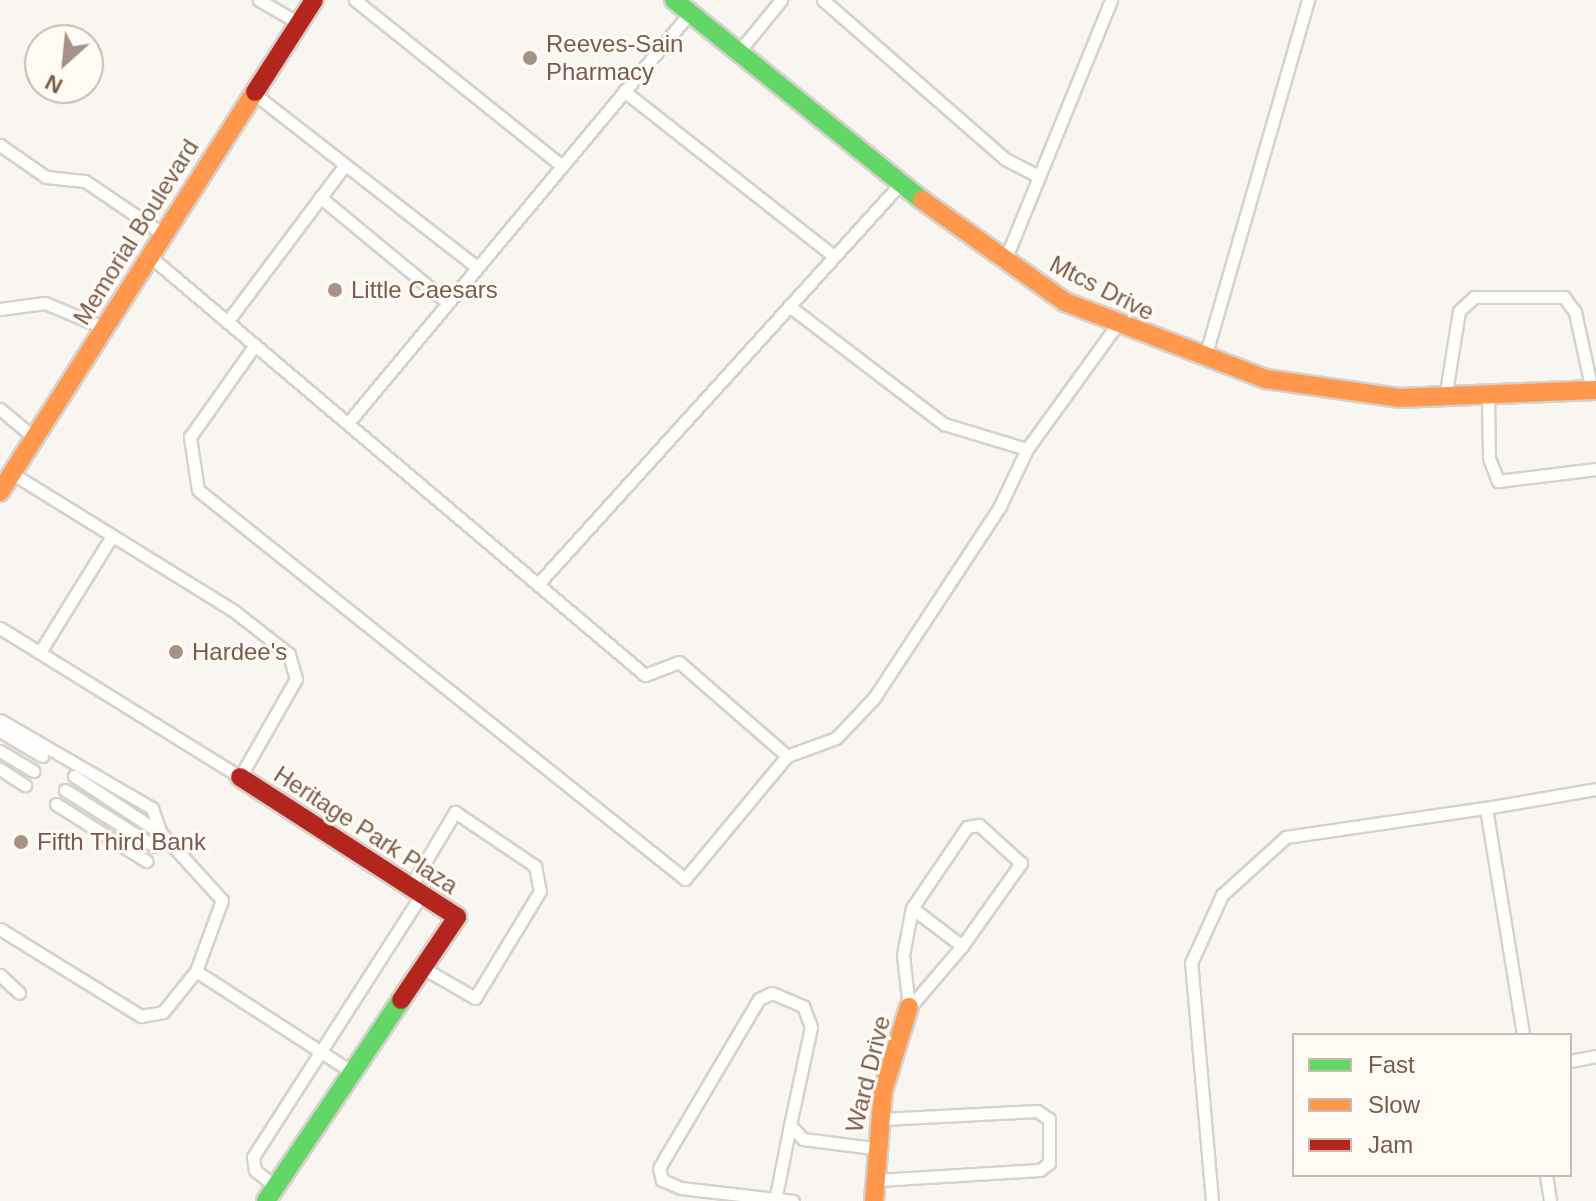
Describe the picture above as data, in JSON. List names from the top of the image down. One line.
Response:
{"streets":{"street":["Memorial Boulevard","Mtcs Drive","Heritage Park Plaza","Ward Drive"]},"places":["Reeves-Sain Pharmacy","Little Caesars","Hardee's","Fifth Third Bank"],"legend":["Fast","Slow","Jam"],"north":"bottom left"}
